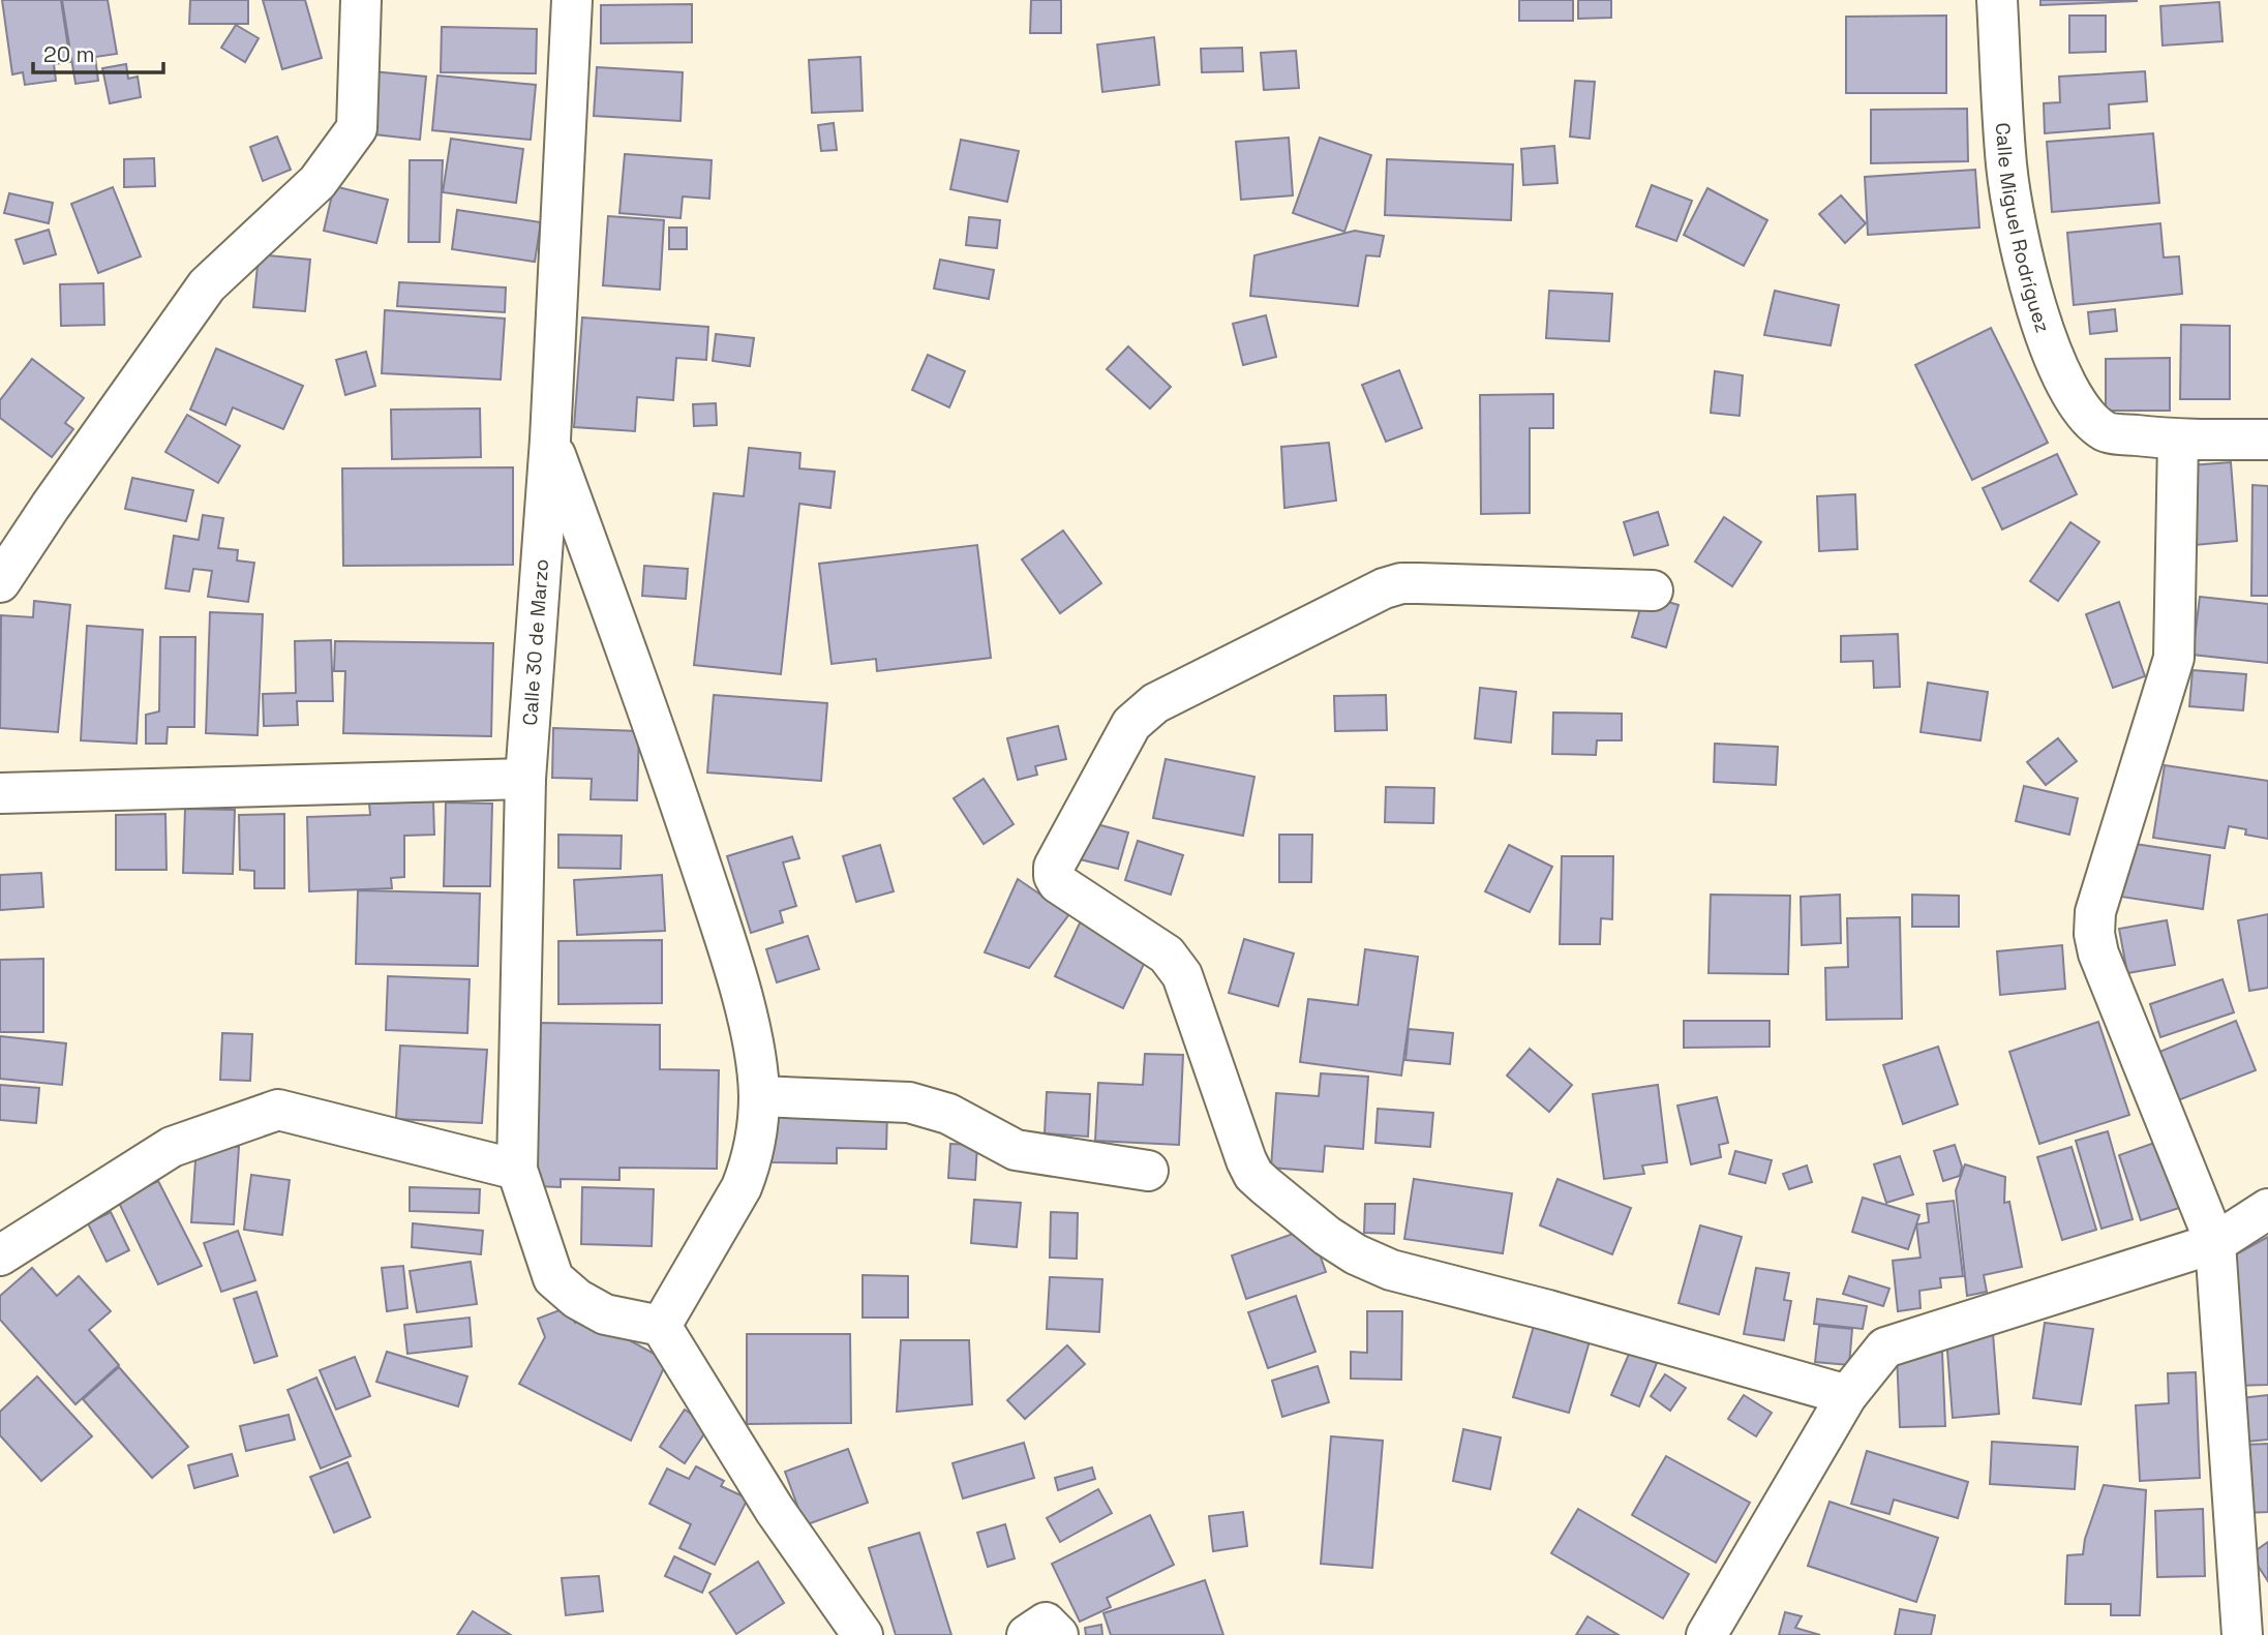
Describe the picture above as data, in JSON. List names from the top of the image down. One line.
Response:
{"streets":{"street":["Calle Miguel Rodríguez","Calle 30 de Marzo"]},"scale_bar":"20 m"}
